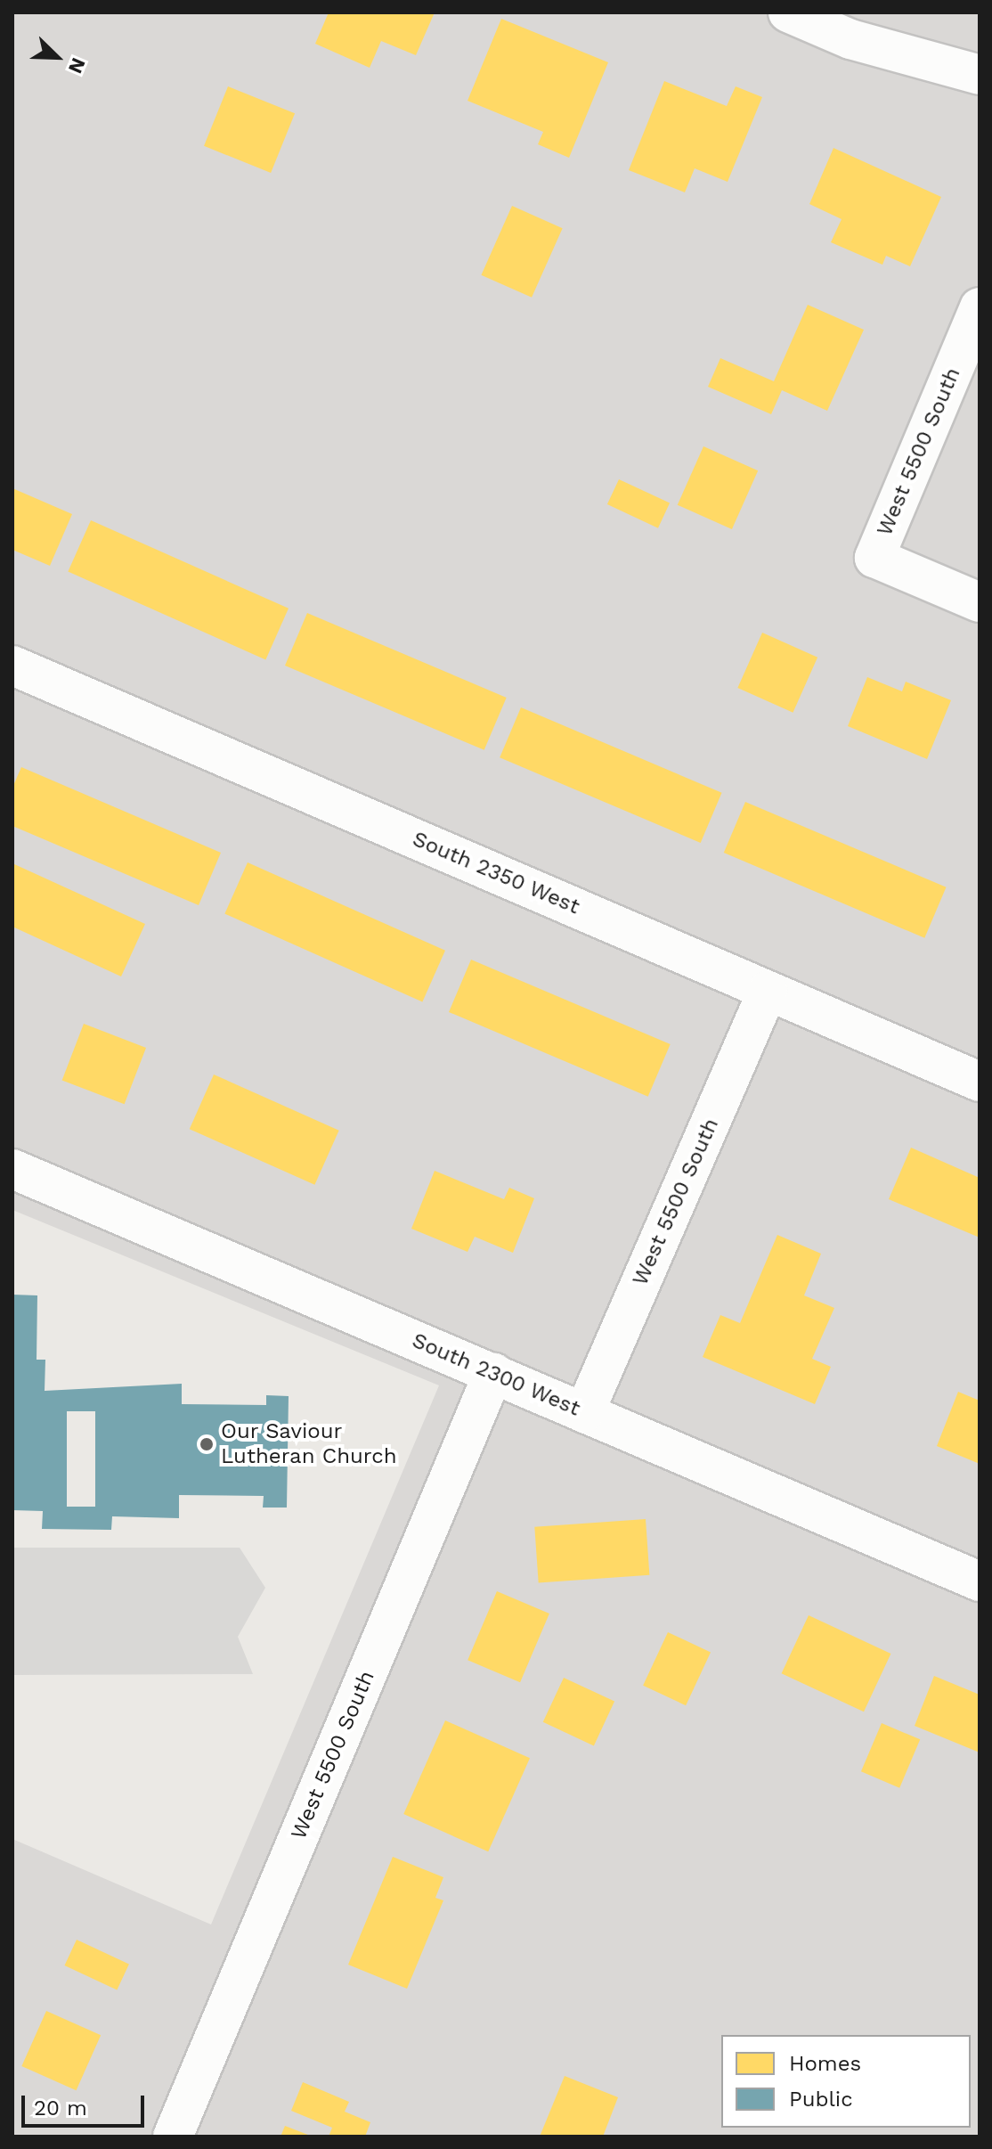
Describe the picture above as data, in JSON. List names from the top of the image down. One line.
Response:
{"streets":{"street":["West 5500 South","South 2350 West","South 2300 West"]},"crossings":[["West 5500 South","South 2350 West"],["West 5500 South","South 2300 West"]],"places":["Our Saviour Lutheran Church"],"legend":["Homes","Public"],"scale_bar":"20 m","north":"bottom right"}
